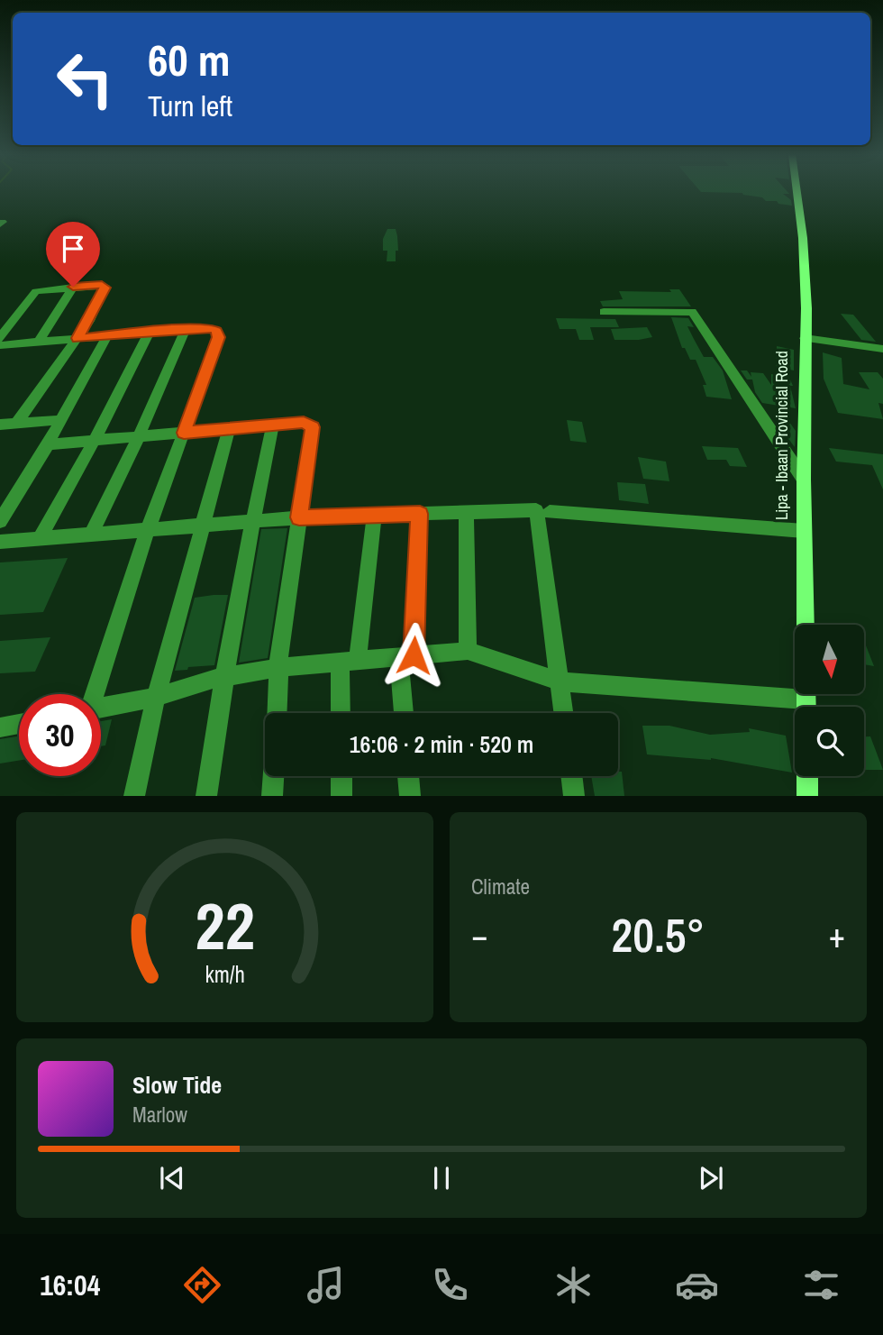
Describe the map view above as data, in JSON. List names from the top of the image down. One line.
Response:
{"streets":{"main road":["Lipa - Ibaan Provincial Road"]},"north":"bottom","page":{"turn":["60 m","Turn left"],"limit":"30","trip":"16:06 · 2 min · 520 m","tile":"Climate","heat":["−","20.5°","+"],"song":["Slow Tide","Marlow"],"tabs":"16:04","gauge":["22","km/h"]}}
